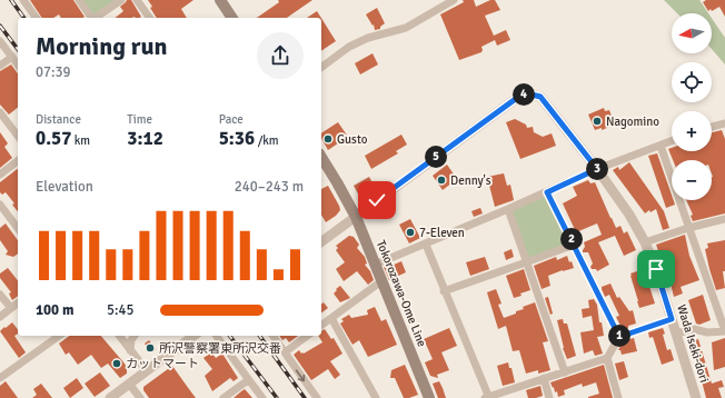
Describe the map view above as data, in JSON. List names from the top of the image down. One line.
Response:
{"streets":{"main road":["Tokorozawa-Ome Line"],"street":["Wada Iseki-dori"]},"crossings":[["Tokorozawa-Ome Line","Wada Iseki-dori"]],"places":["Nagomino","Gusto","Denny's","7-Eleven","所沢警察署東所沢交番","カットマート"],"north":"left","page":{"map_buttons":["+","−"],"heading":["Morning run","07:39"],"pins":["4","5","3","2","1"],"stats":[["Distance","0.57 km"],["Time","3:12"],["Pace","5:36 /km"]],"chart":["Elevation","240–243 m"],"list":[{"name":"100 m","note":"5:45"}]}}
